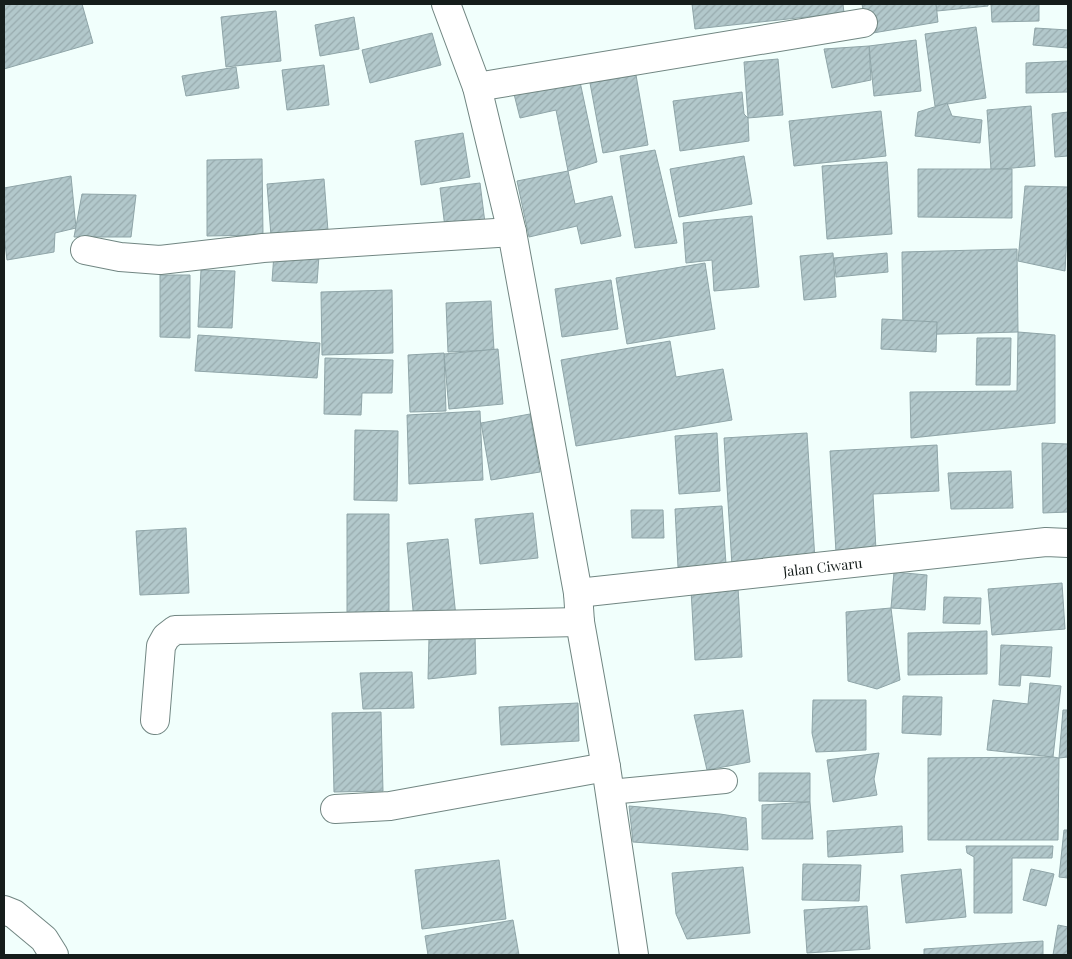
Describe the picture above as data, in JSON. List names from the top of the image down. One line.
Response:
{"streets":{"street":["Jalan Ciwaru"]}}
